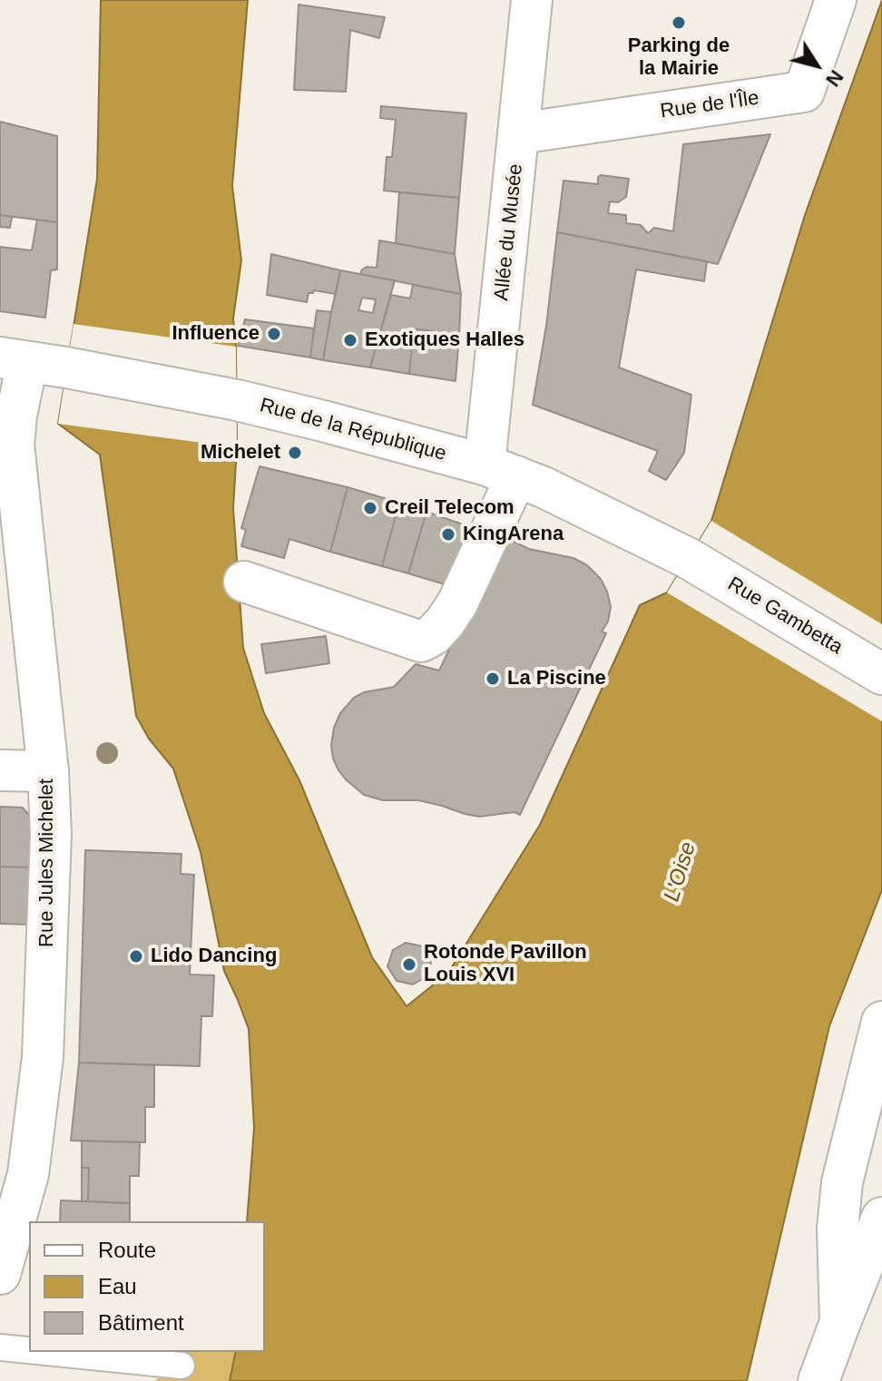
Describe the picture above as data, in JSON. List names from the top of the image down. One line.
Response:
{"streets":{"street":["Rue de l'Île","Allée du Musée","Rue de la République","Rue Gambetta","Rue Jules Michelet"]},"crossings":[["Rue de l'Île","Allée du Musée"],["Allée du Musée","Rue de la République"],["Rue de la République","Rue Gambetta"],["Rue de la République","Rue Jules Michelet"]],"water":["L'Oise"],"places":["Parking de la Mairie","Influence","Exotiques Halles","Michelet","Creil Telecom","KingArena","La Piscine","Lido Dancing","Rotonde Pavillon Louis XVI"],"legend":["Route","Eau","Bâtiment"],"north":"bottom right"}
